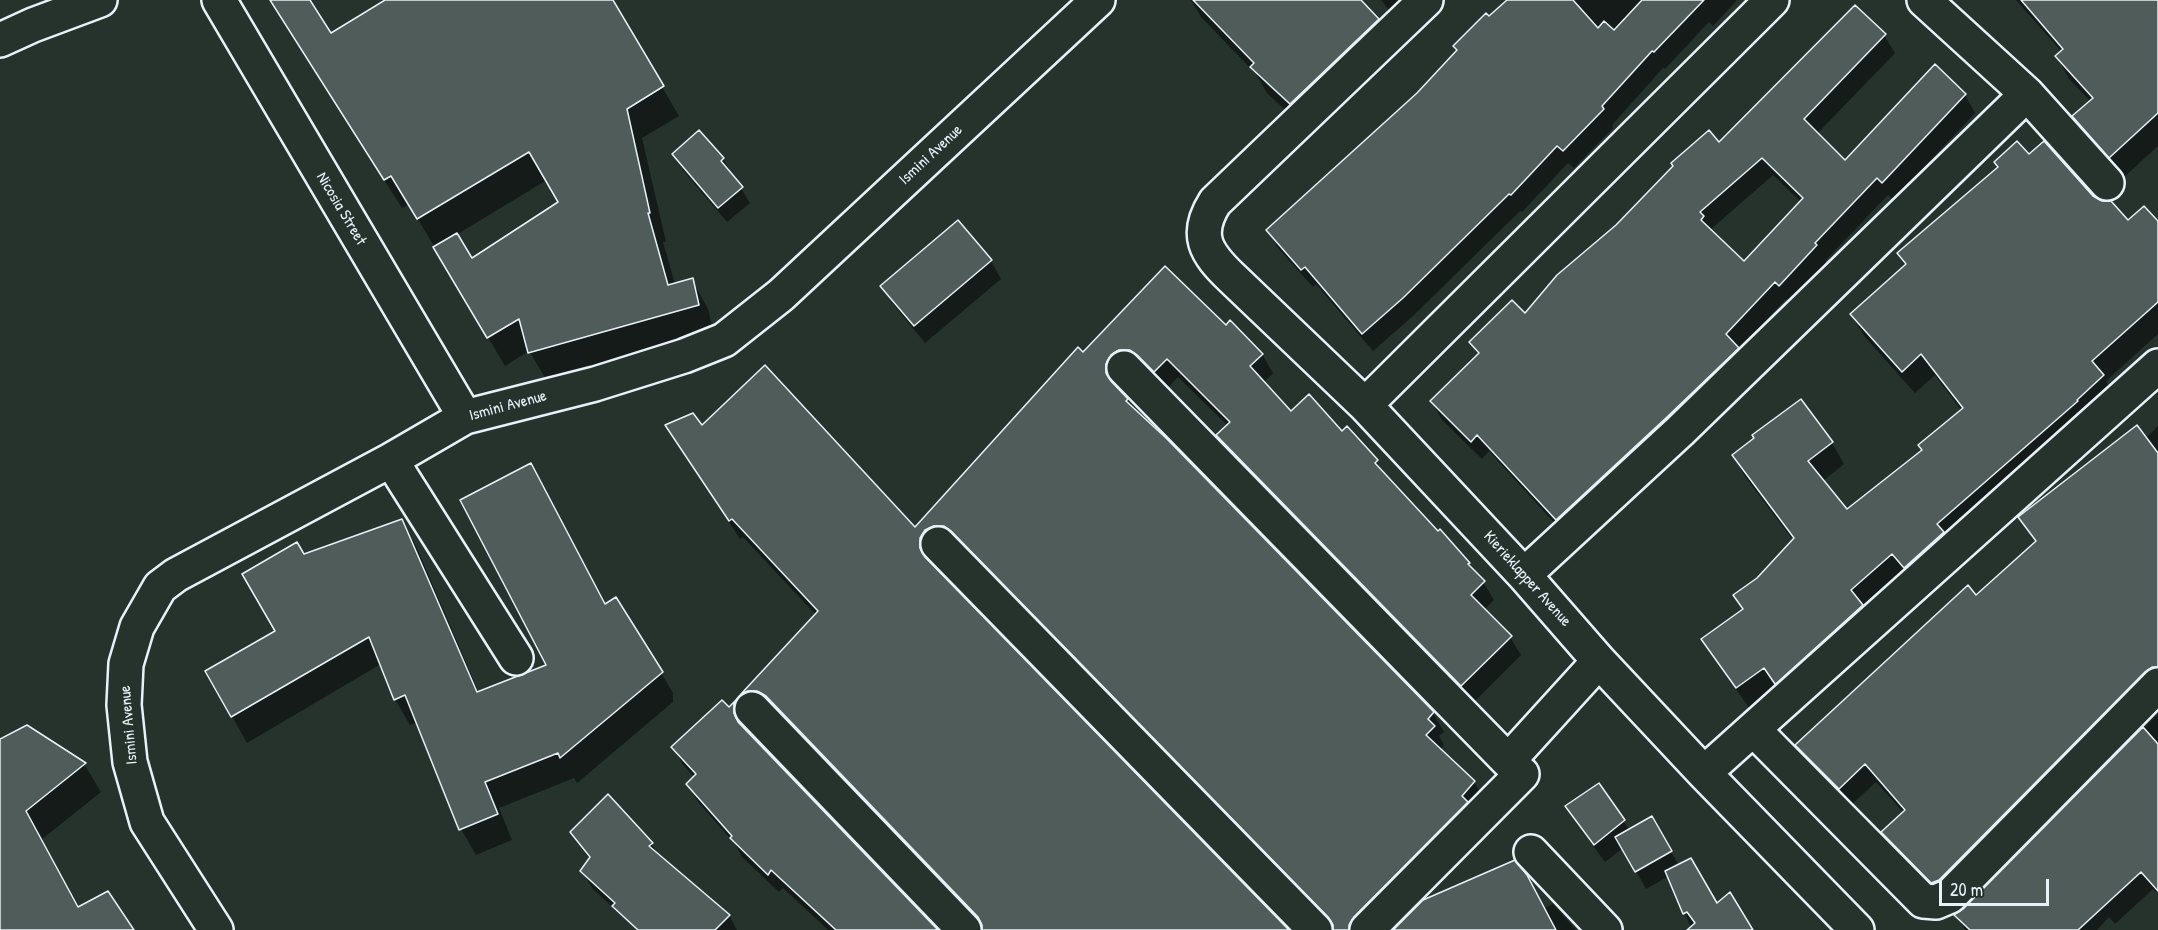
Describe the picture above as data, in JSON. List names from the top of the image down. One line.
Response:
{"streets":{"street":["Ismini Avenue","Nicosia Street","Kierieklapper Avenue"]},"crossings":[["Ismini Avenue","Nicosia Street"]],"scale_bar":"20 m"}
